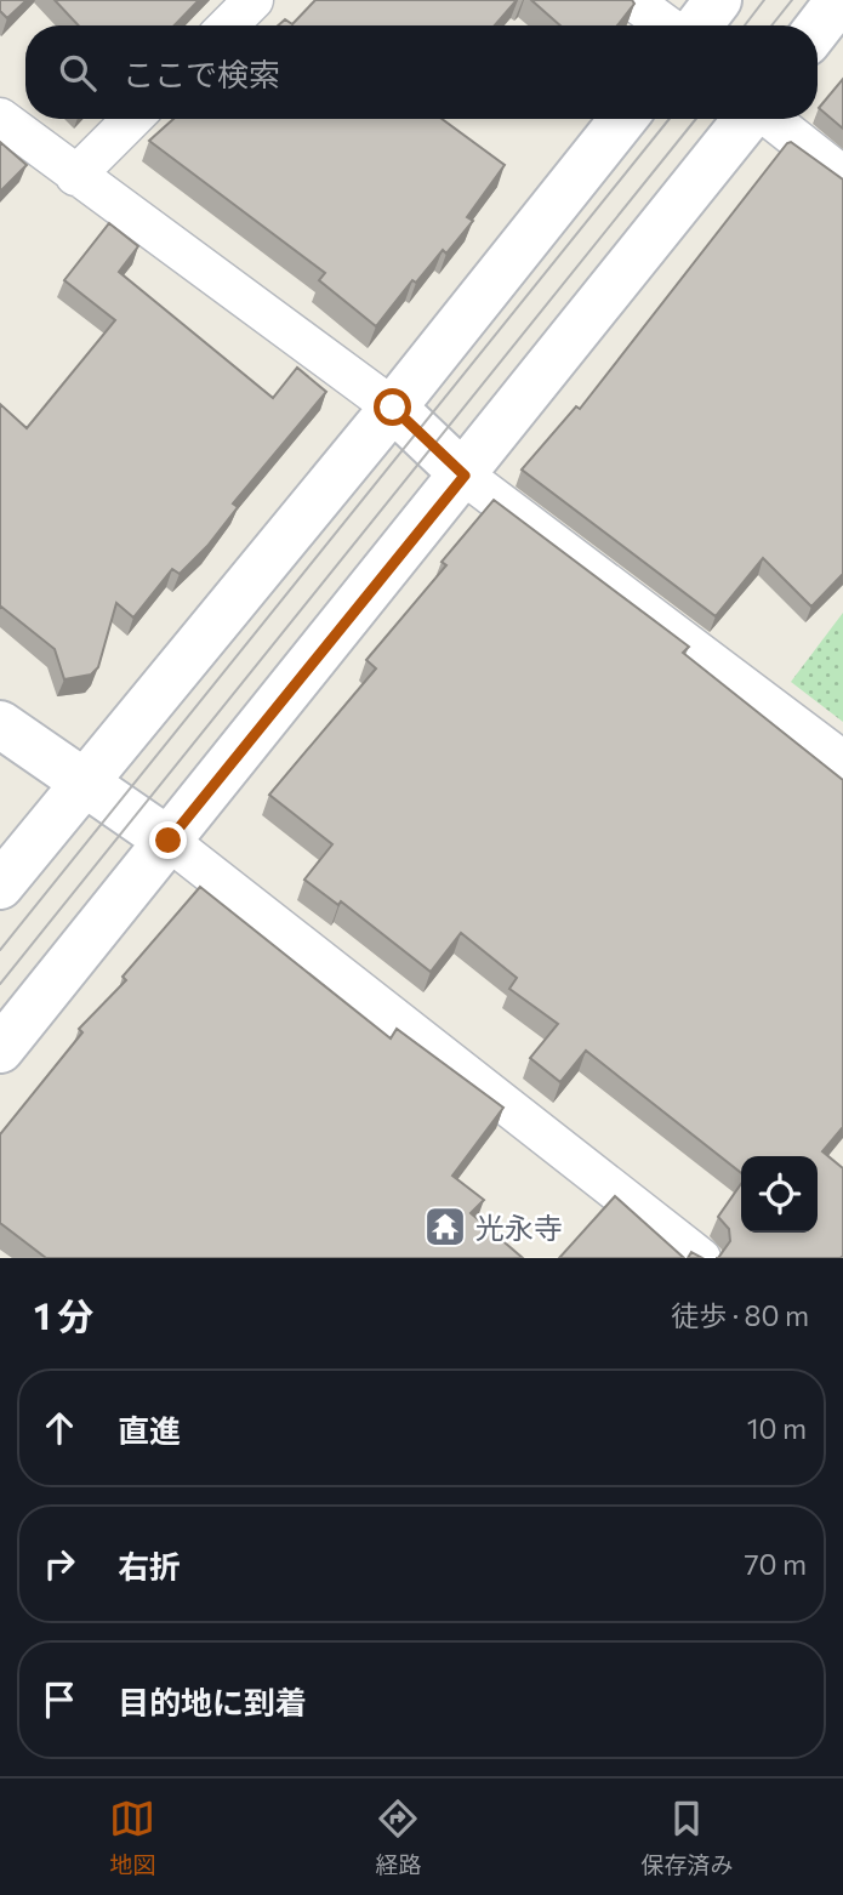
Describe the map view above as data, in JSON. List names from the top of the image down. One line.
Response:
{"places":{"temple":["光永寺"]},"page":{"search":"ここで検索","heading":["1 分","徒歩 · 80 m"],"list":[["直進","10 m"],["右折","70 m"],"目的地に到着"],"nav":["地図","経路","保存済み"]}}
